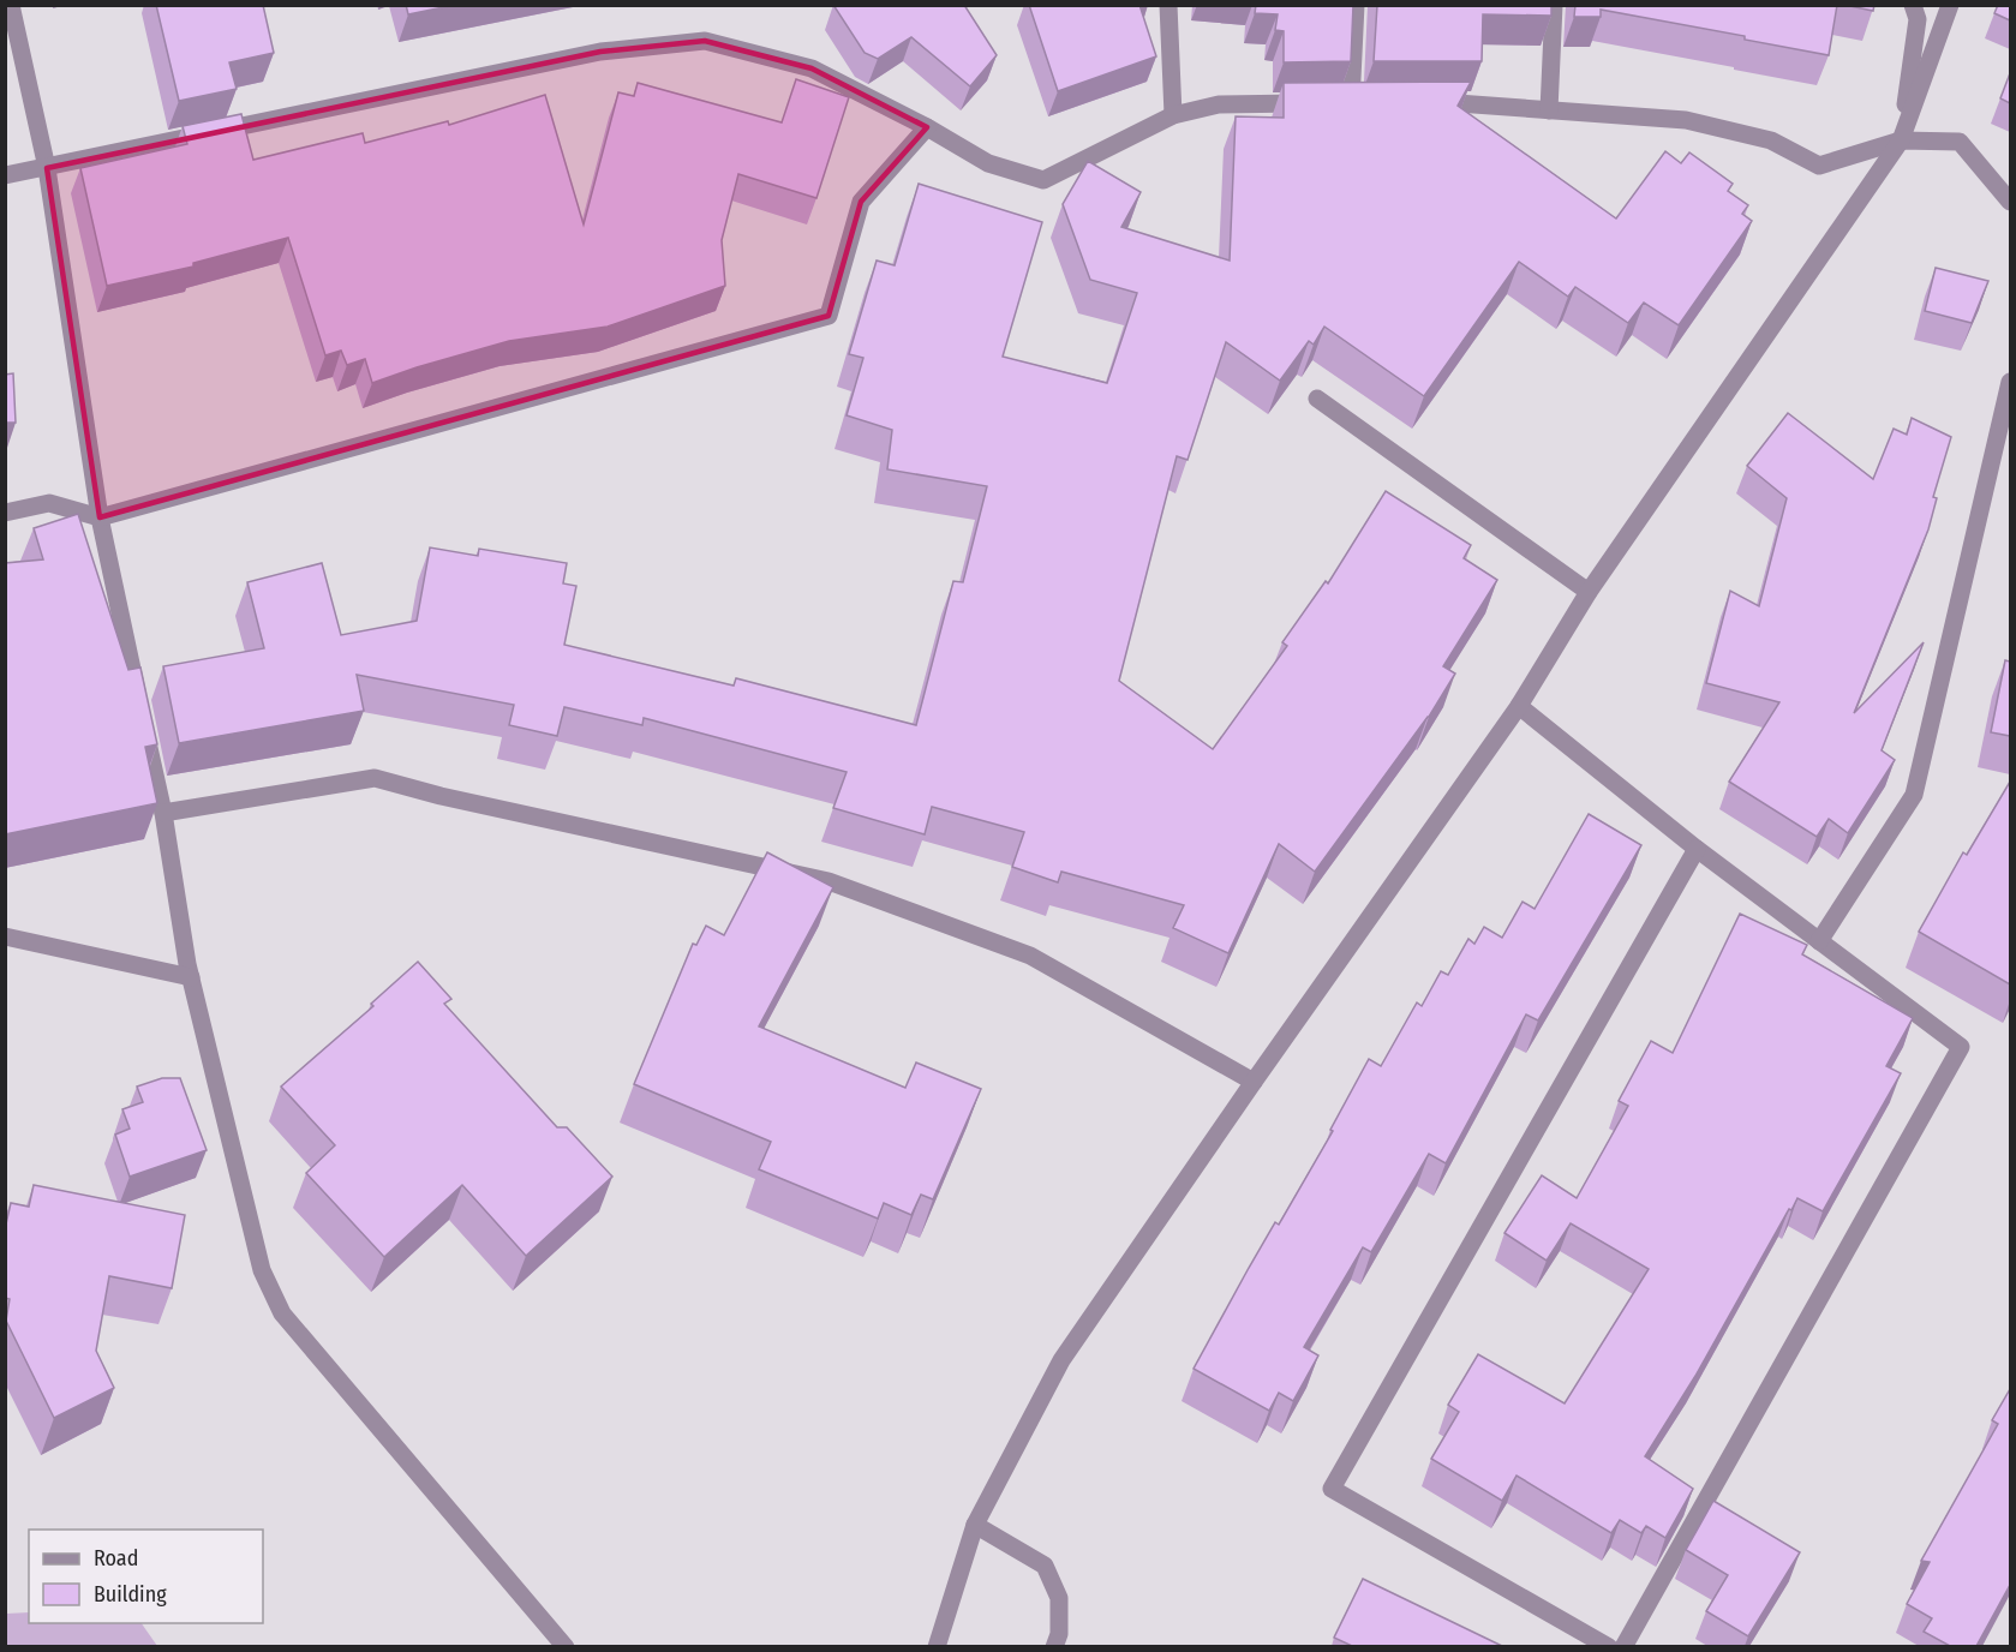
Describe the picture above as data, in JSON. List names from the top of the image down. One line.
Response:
{"legend":["Road","Building"]}
